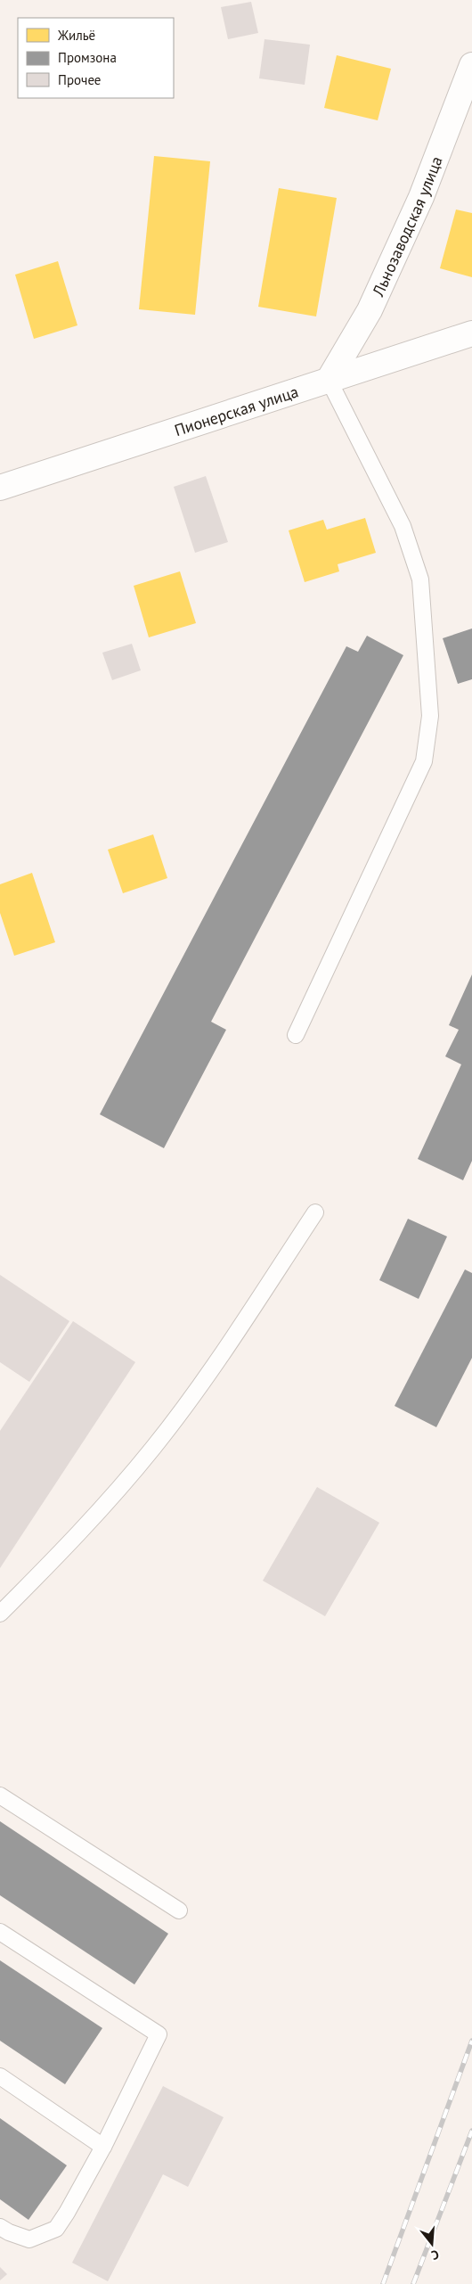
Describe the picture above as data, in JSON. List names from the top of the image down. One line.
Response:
{"streets":{"street":["Льнозаводская улица","Пионерская улица"]},"crossings":[["Льнозаводская улица","Пионерская улица"]],"legend":["Жильё","Промзона","Прочее"],"north":"bottom"}
